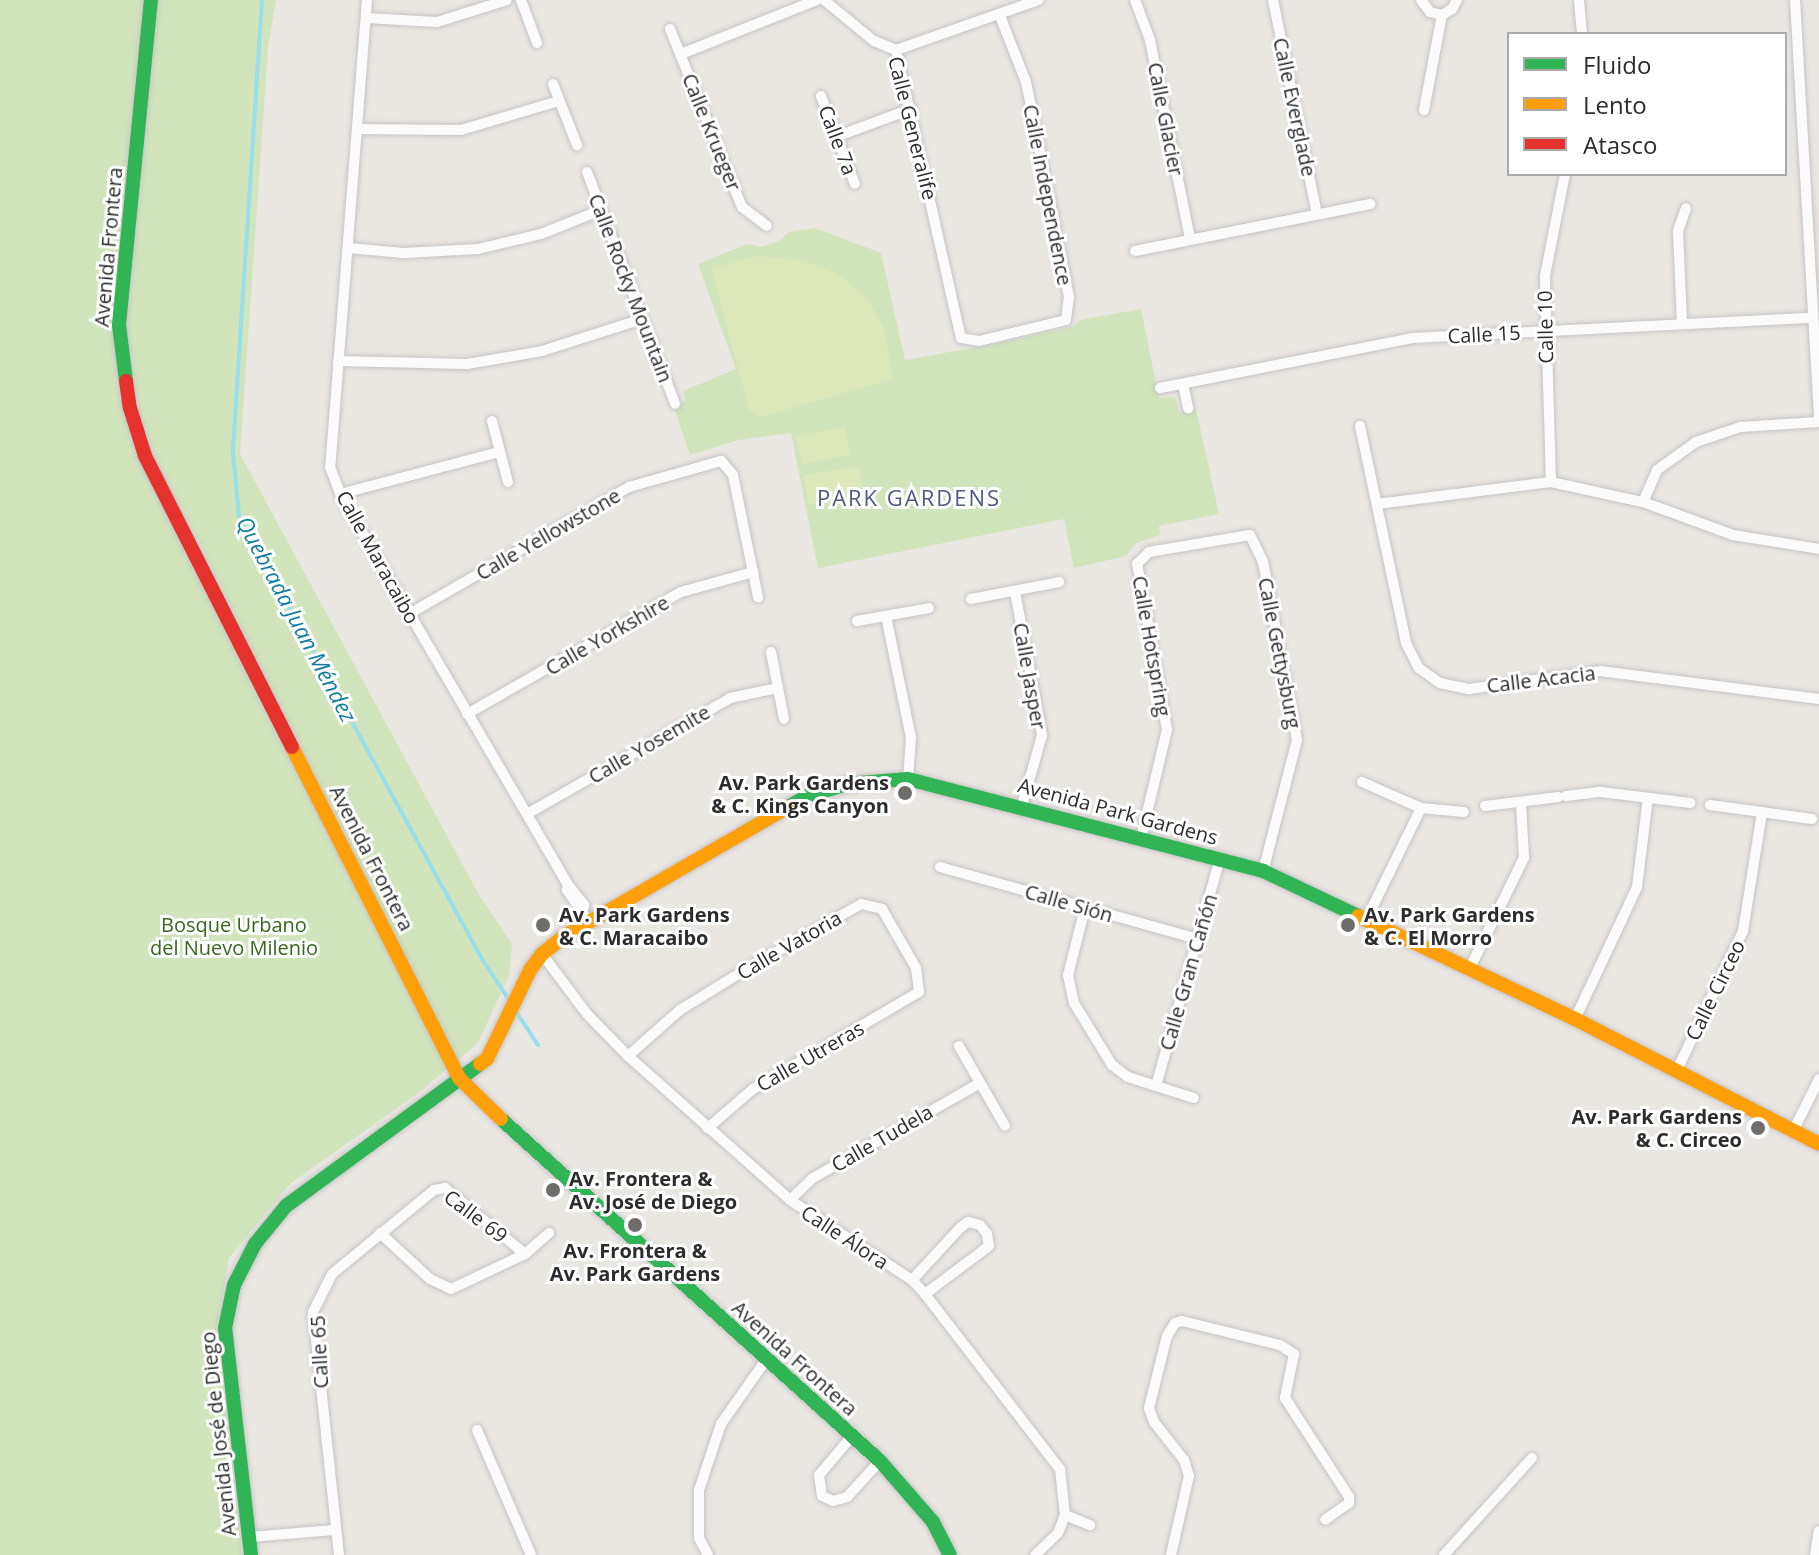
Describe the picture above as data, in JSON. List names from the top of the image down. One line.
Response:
{"streets":{"street":["Calle Everglade","Calle Glacier","Calle Generalife","Calle Krueger","Calle 7a","Calle Independence","Avenida Frontera","Calle Rocky Mountain","Calle 10","Calle 15","Calle Yellowstone","Calle Maracaibo","Calle Yorkshire","Calle Hotspring","Calle Gettysburg","Calle Jasper","Calle Acacia","Calle Yosemite","Avenida Park Gardens","Calle Sión","Calle Vatoria","Calle Gran Cañón","Calle Circeo","Calle Utreras","Calle Tudela","Calle 69","Calle Álora","Calle 65","Avenida José de Diego"]},"crossings":[["Calle Generalife","Calle 7a"],["Calle Generalife","Calle Independence"],["Avenida Frontera","Avenida Park Gardens"],["Avenida Frontera","Avenida José de Diego"],["Calle 10","Calle 15"],["Calle Yellowstone","Calle Maracaibo"],["Calle Yellowstone","Calle Yorkshire"],["Calle Maracaibo","Calle Yorkshire"],["Calle Maracaibo","Calle Yosemite"],["Calle Maracaibo","Avenida Park Gardens"],["Calle Hotspring","Calle Gettysburg"],["Calle Hotspring","Avenida Park Gardens"],["Calle Gettysburg","Avenida Park Gardens"],["Calle Jasper","Avenida Park Gardens"],["Avenida Park Gardens","Calle Gran Cañón"],["Avenida Park Gardens","Calle Circeo"],["Avenida Park Gardens","Calle Álora"],["Avenida Park Gardens","Avenida José de Diego"],["Calle Sión","Calle Gran Cañón"],["Calle Vatoria","Calle Utreras"],["Calle Vatoria","Calle Álora"],["Calle Utreras","Calle Álora"],["Calle Tudela","Calle Álora"],["Calle 69","Calle 65"]],"districts":["PARK GARDENS"],"water":["Quebrada Juan Méndez"],"parks":["Bosque Urbano del Nuevo Milenio"],"places":["Av. Park Gardens & C. Kings Canyon","Av. Park Gardens & C. Maracaibo","Av. Park Gardens & C. El Morro","Av. Park Gardens & C. Circeo","Av. Frontera & Av. José de Diego","Av. Frontera & Av. Park Gardens"],"legend":["Fluido","Lento","Atasco"]}
